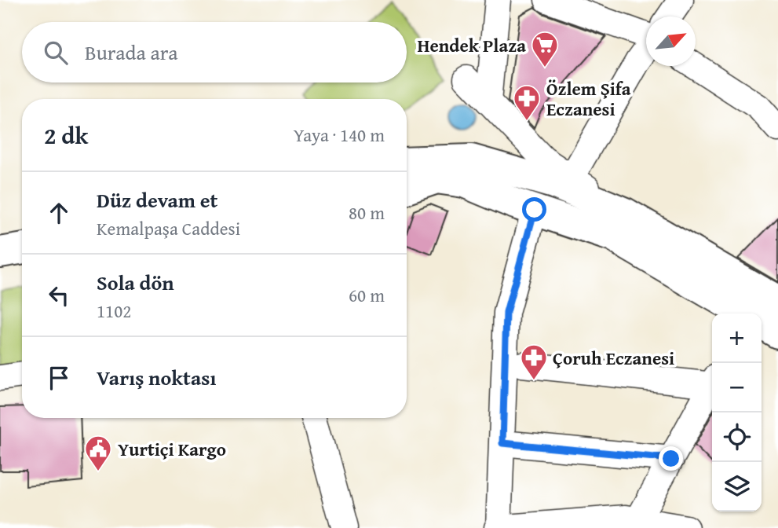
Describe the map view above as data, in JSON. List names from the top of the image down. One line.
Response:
{"places":{"supermarket":["Hendek Plaza"],"pharmacy":["Özlem Şifa Eczanesi","Çoruh Eczanesi"],"public building":["Yurtiçi Kargo"]},"north":"top right","page":{"search":"Burada ara","heading":["2 dk","Yaya · 140 m"],"list":[["Düz devam et","Kemalpaşa Caddesi","80 m"],["Sola dön","1102","60 m"],"Varış noktası"],"map_buttons":["+","−"]}}
